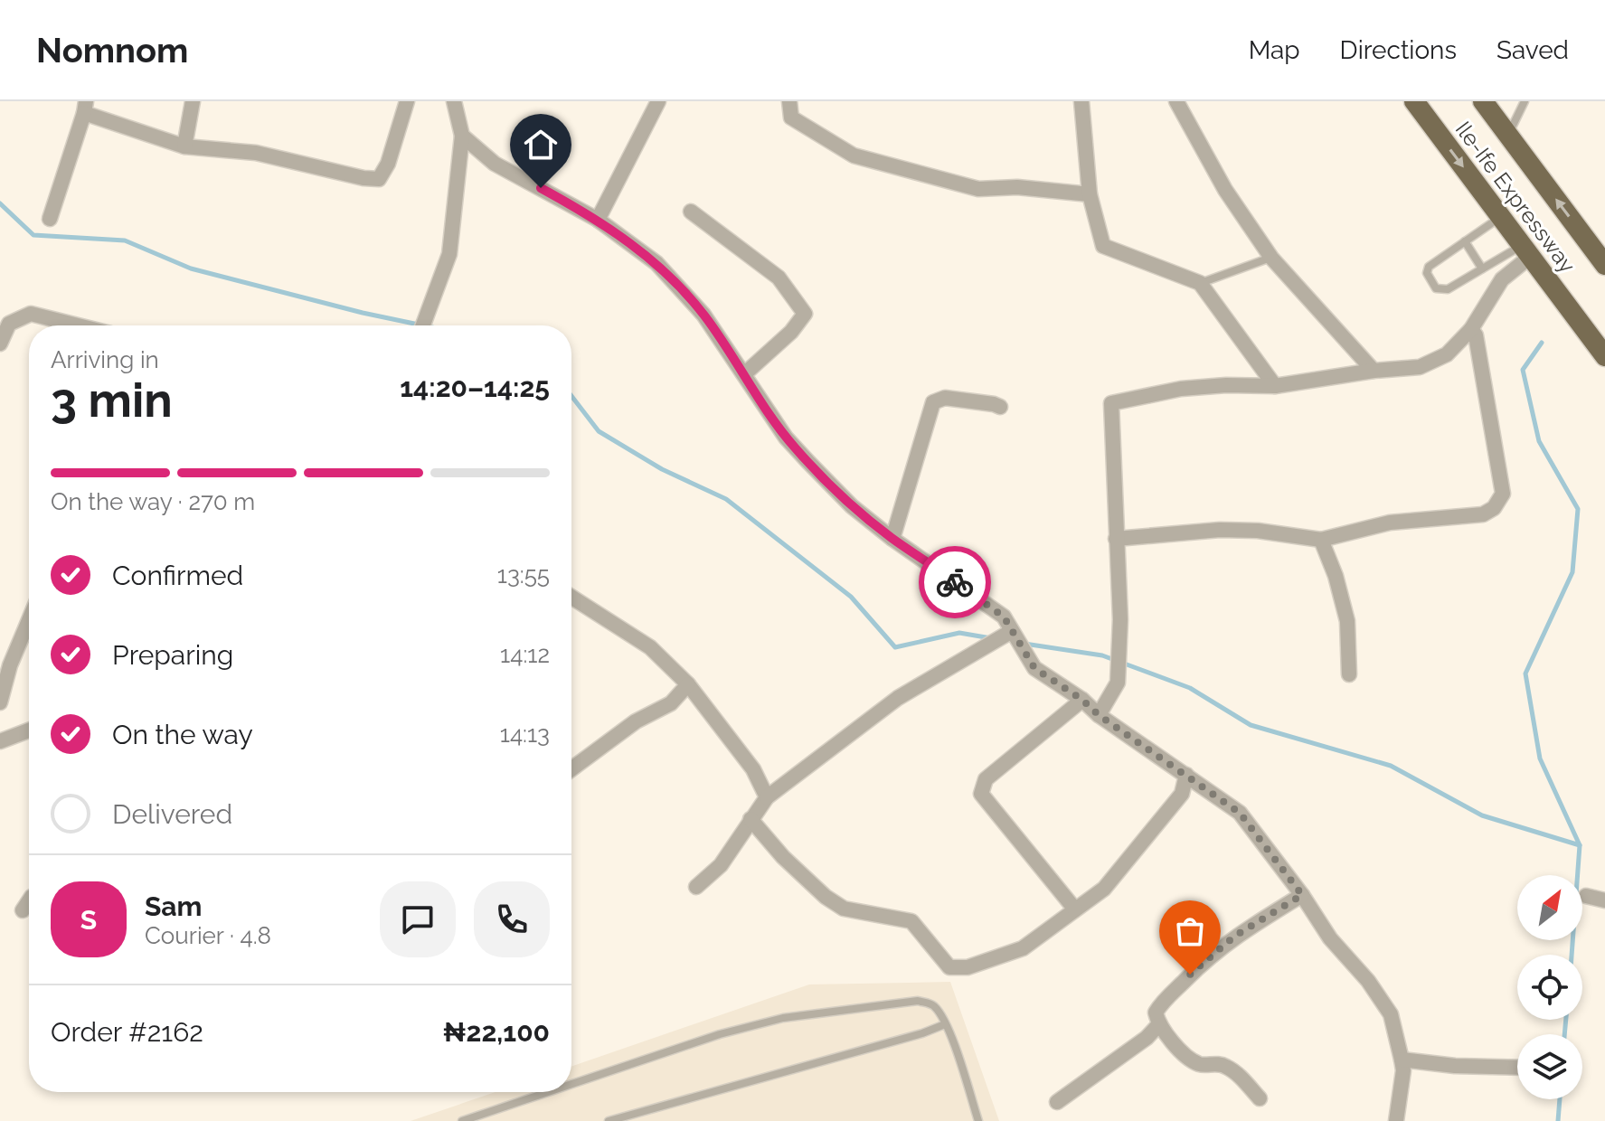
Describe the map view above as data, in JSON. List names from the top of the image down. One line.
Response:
{"streets":{"highway":["Ile-Ife Expressway"]},"north":"top right","page":{"header":"Nomnom","nav":["Map","Directions","Saved"],"heading":["3 min","Arriving in","14:20–14:25"],"panel":["Sam","Courier · 4.8","Order #2162","₦22,100"],"bar":"On the way · 270 m","list":[["Confirmed","13:55"],["Preparing","14:12"],["On the way","14:13"],"Delivered"],"round":"S"}}
